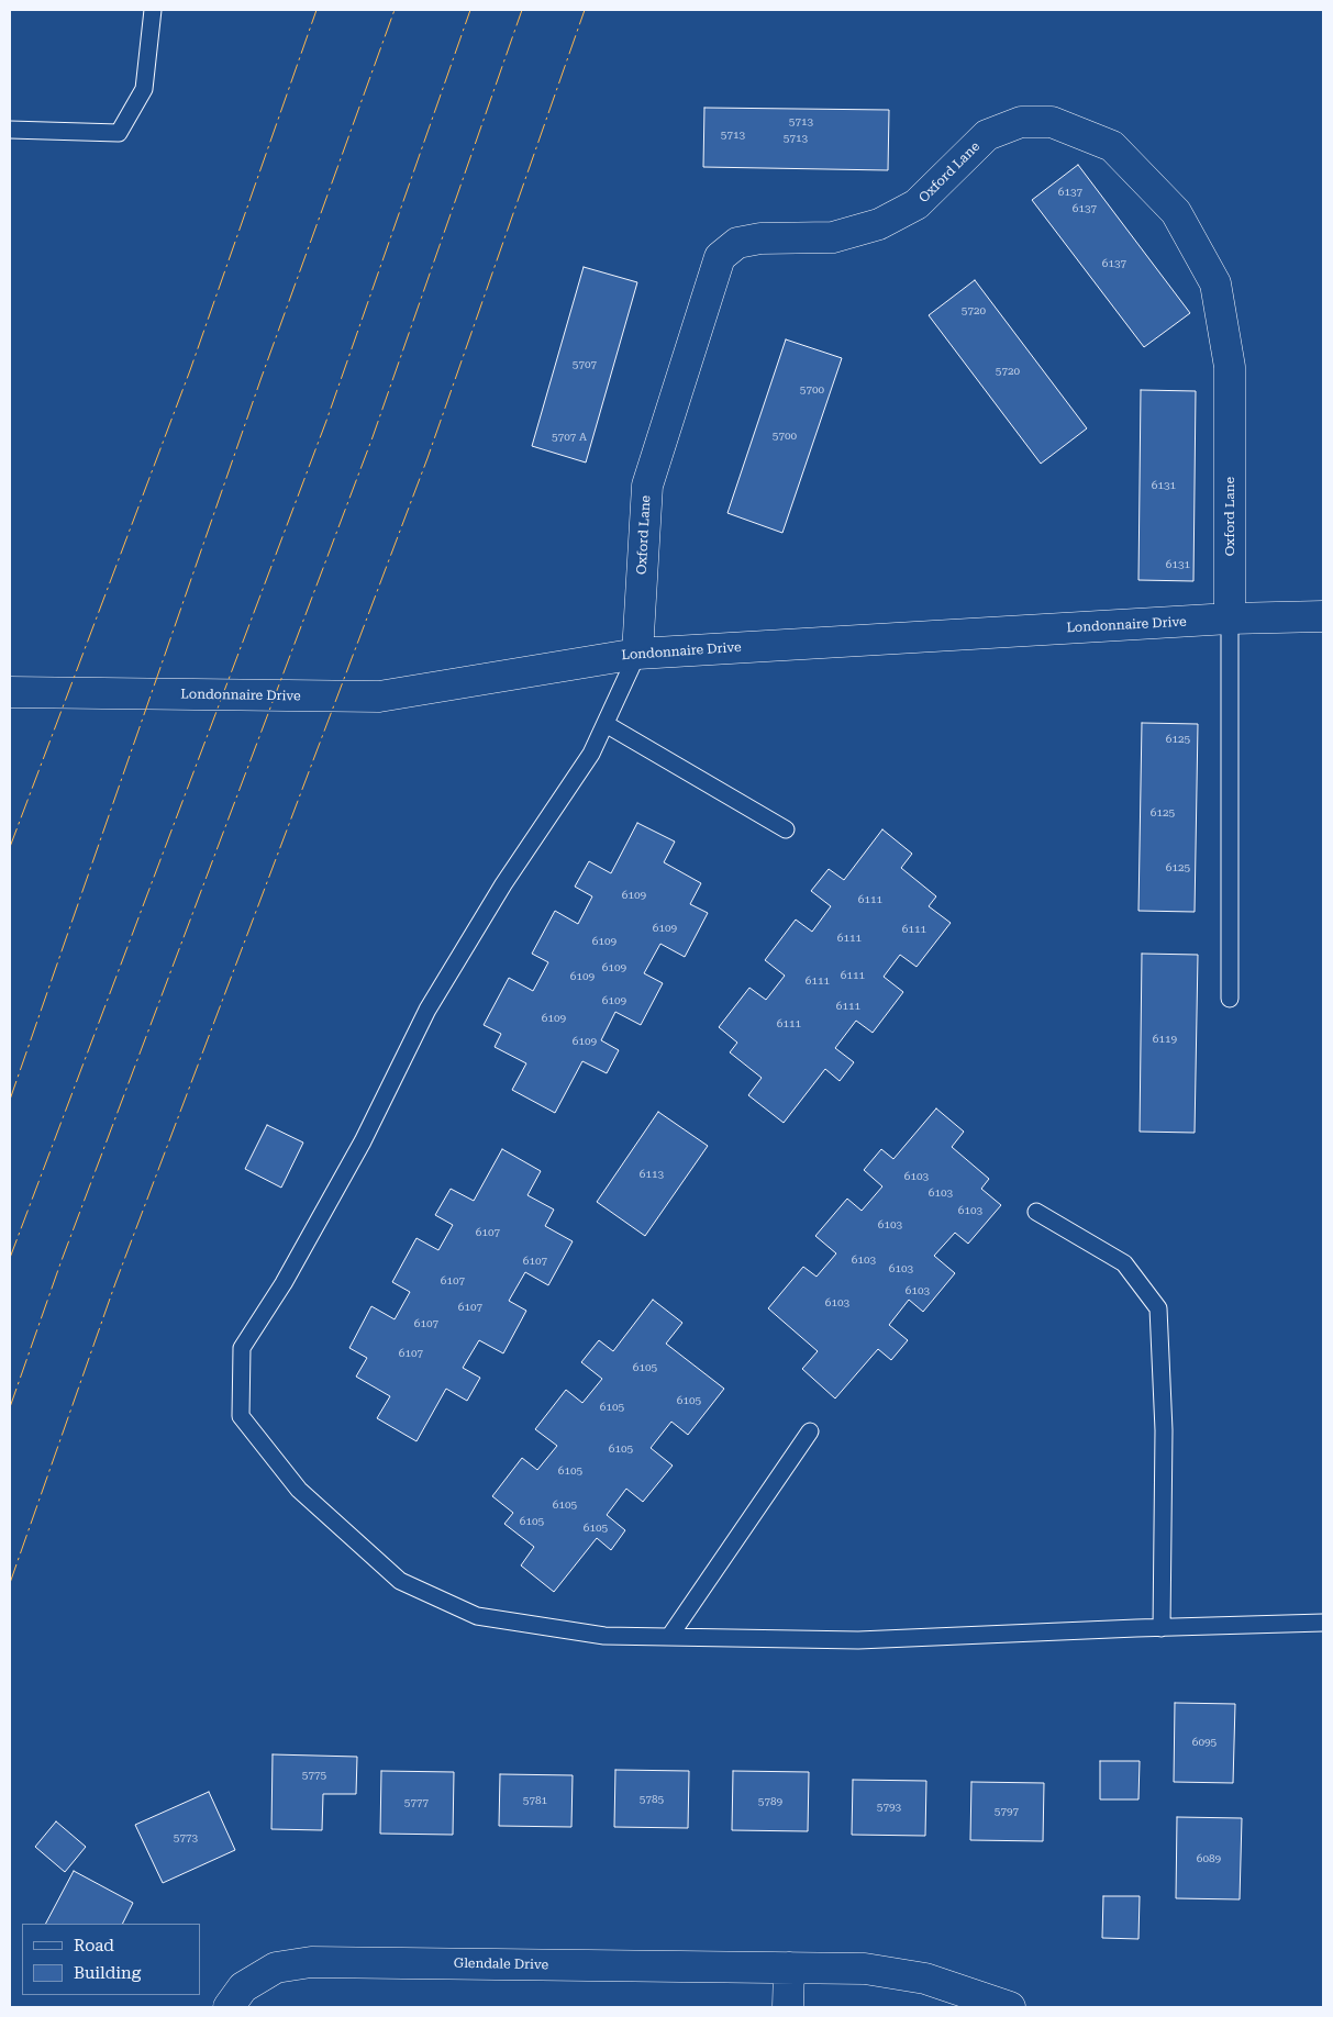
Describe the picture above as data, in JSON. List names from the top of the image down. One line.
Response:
{"streets":{"street":["Oxford Lane","Londonnaire Drive","Glendale Drive"]},"crossings":[["Oxford Lane","Londonnaire Drive"]],"house_numbers":["5713","5713","5713","6137","6137","6137","5720","5707","5720","5700","5700","5707 A","6131","6131","6125","6125","6125","6109","6111","6109","6111","6111","6109","6109","6111","6109","6111","6109","6111","6109","6111","6119","6109","6113","6103","6103","6103","6103","6107","6103","6107","6103","6107","6103","6103","6107","6107","6107","6105","6105","6105","6105","6105","6105","6105","6105","6095","5775","5785","5781","5789","5777","5793","5797","5773","6089"],"legend":["Road","Building"]}
